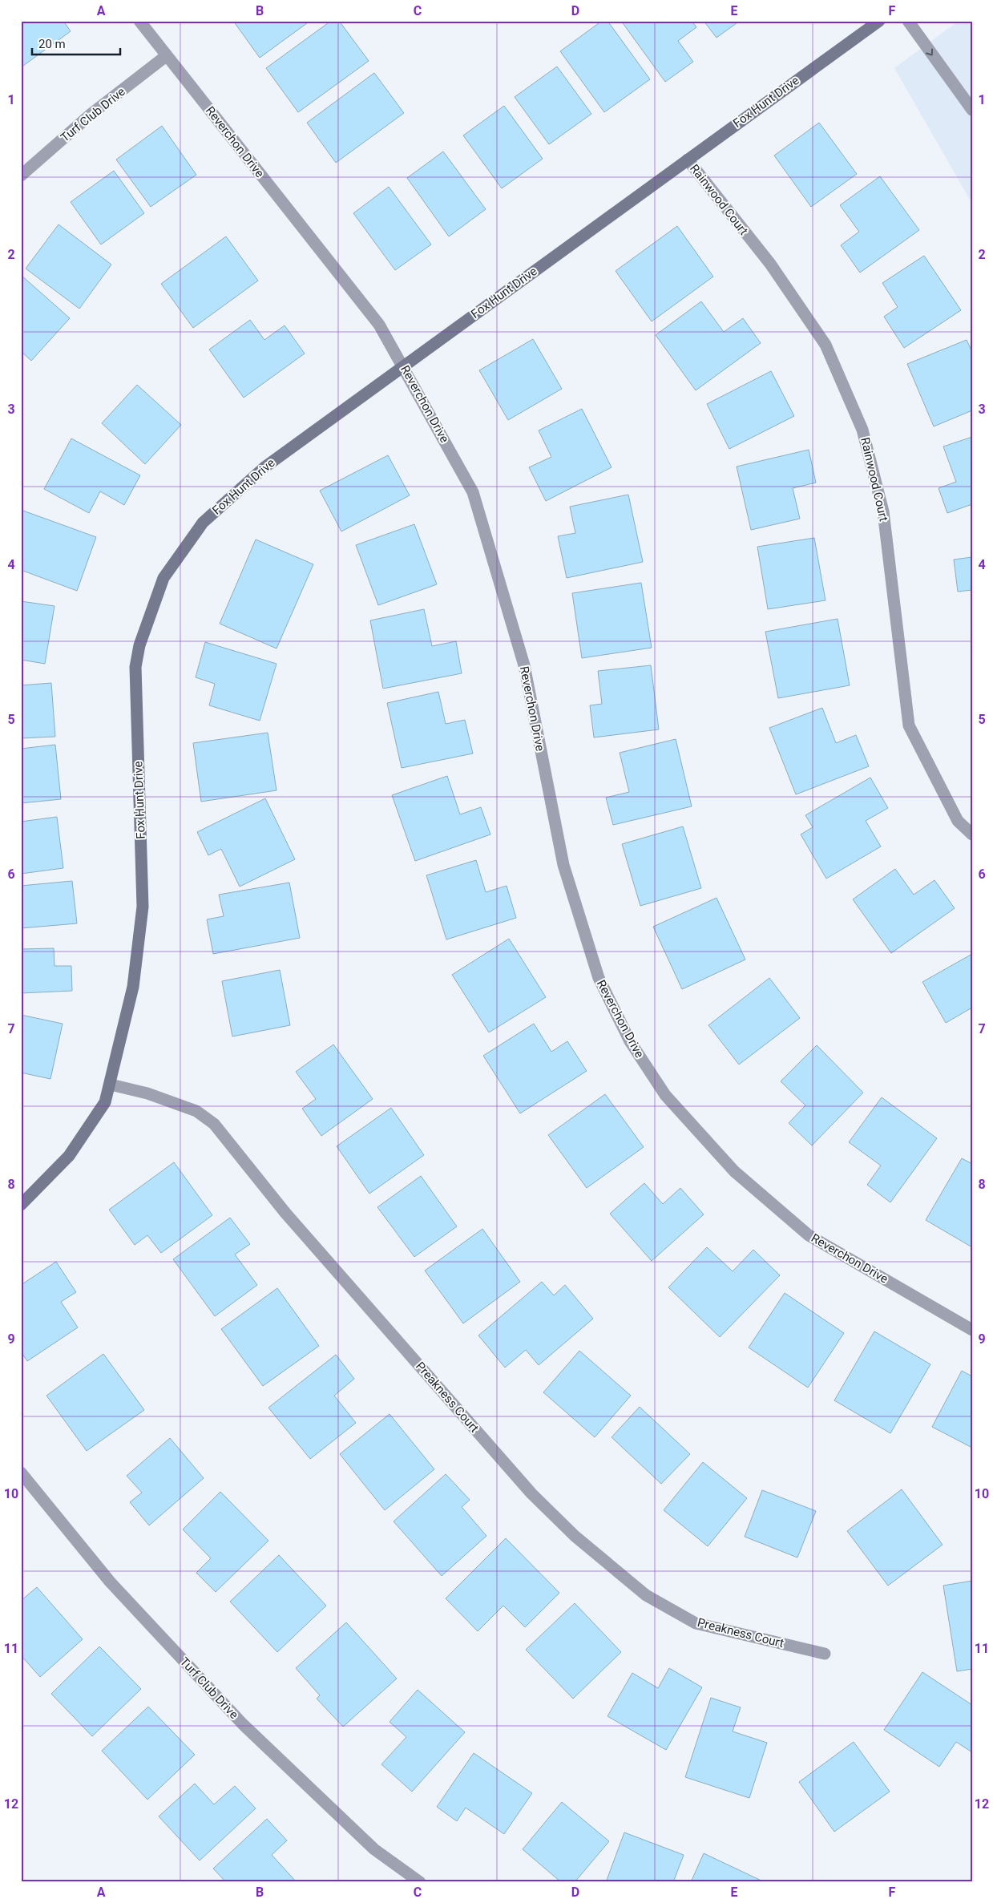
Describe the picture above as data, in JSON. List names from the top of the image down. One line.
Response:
{"streets":{"street":["Fox Hunt Drive","Turf Club Drive","Reverchon Drive","Rainwood Court","Preakness Court"]},"crossings":[["Fox Hunt Drive","Reverchon Drive"],["Fox Hunt Drive","Rainwood Court"],["Fox Hunt Drive","Preakness Court"],["Turf Club Drive","Reverchon Drive"]],"scale_bar":"20 m","grid":{"columns":["A","B","C","D","E","F"],"rows":["1","2","3","4","5","6","7","8","9","10","11","12"]}}
